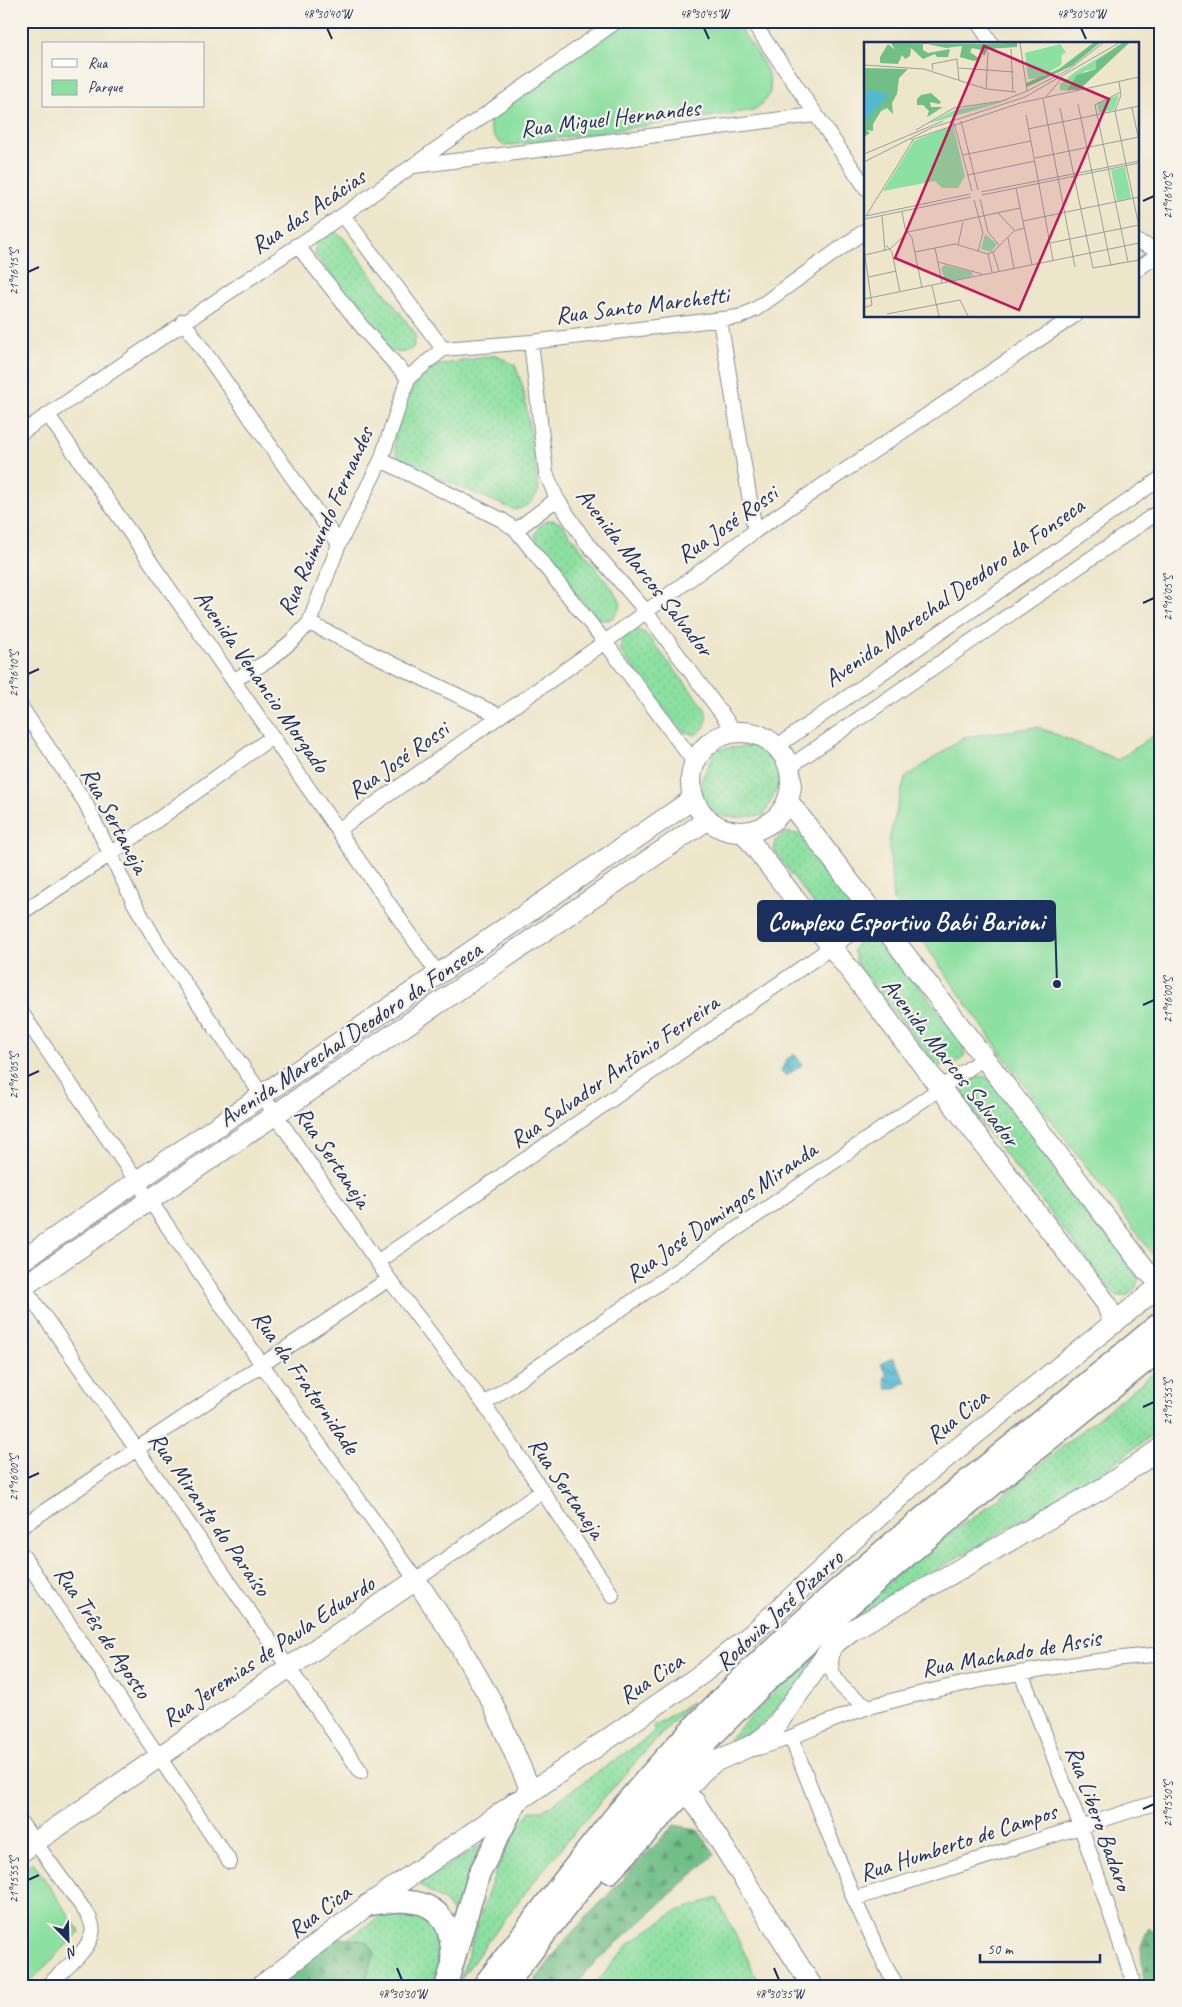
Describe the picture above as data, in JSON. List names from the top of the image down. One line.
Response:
{"streets":{"main road":["Rodovia José Pizarro"],"street":["Rua Miguel Hernandes","Rua das Acácias","Rua Santo Marchetti","Rua Raimundo Fernandes","Rua José Rossi","Avenida Marcos Salvador","Avenida Marechal Deodoro da Fonseca","Avenida Venancio Morgado","Rua Sertaneja","Rua Salvador Antônio Ferreira","Rua José Domingos Miranda","Rua da Fraternidade","Rua Cica","Rua Mirante do Paraíso","Rua Três de Agosto","Rua Jeremias de Paula Eduardo","Rua Machado de Assis","Rua Libero Badaro","Rua Humberto de Campos"]},"crossings":[["Rua Miguel Hernandes","Rua das Acácias"],["Rua das Acácias","Avenida Venancio Morgado"],["Rua Santo Marchetti","Avenida Marcos Salvador"],["Rua Raimundo Fernandes","Avenida Venancio Morgado"],["Rua José Rossi","Avenida Marcos Salvador"],["Rua José Rossi","Avenida Venancio Morgado"],["Avenida Marcos Salvador","Avenida Marechal Deodoro da Fonseca"],["Avenida Marcos Salvador","Rua Salvador Antônio Ferreira"],["Avenida Marcos Salvador","Rua José Domingos Miranda"],["Avenida Marcos Salvador","Rua Cica"],["Avenida Marechal Deodoro da Fonseca","Avenida Venancio Morgado"],["Avenida Marechal Deodoro da Fonseca","Rua Sertaneja"],["Avenida Marechal Deodoro da Fonseca","Rua da Fraternidade"],["Avenida Marechal Deodoro da Fonseca","Rua Mirante do Paraíso"],["Rua Sertaneja","Rua Salvador Antônio Ferreira"],["Rua Sertaneja","Rua José Domingos Miranda"],["Rua Sertaneja","Rua Jeremias de Paula Eduardo"],["Rua da Fraternidade","Rua Cica"],["Rua da Fraternidade","Rua Jeremias de Paula Eduardo"],["Rua Mirante do Paraíso","Rua Jeremias de Paula Eduardo"],["Rua Três de Agosto","Rua Jeremias de Paula Eduardo"],["Rua Machado de Assis","Rua Libero Badaro"],["Rua Libero Badaro","Rua Humberto de Campos"]],"places":["Complexo Esportivo Babi Barioni"],"legend":["Rua","Parque"],"scale_bar":"50 m","north":"bottom right","coordinates":["48°30'40\"W","48°30'45\"W","48°30'50\"W","21°16'10\"S","21°16'15\"S","21°16'05\"S","21°16'00\"S","21°15'55\"S","21°15'50\"S","48°30'30\"W","48°30'35\"W"]}
